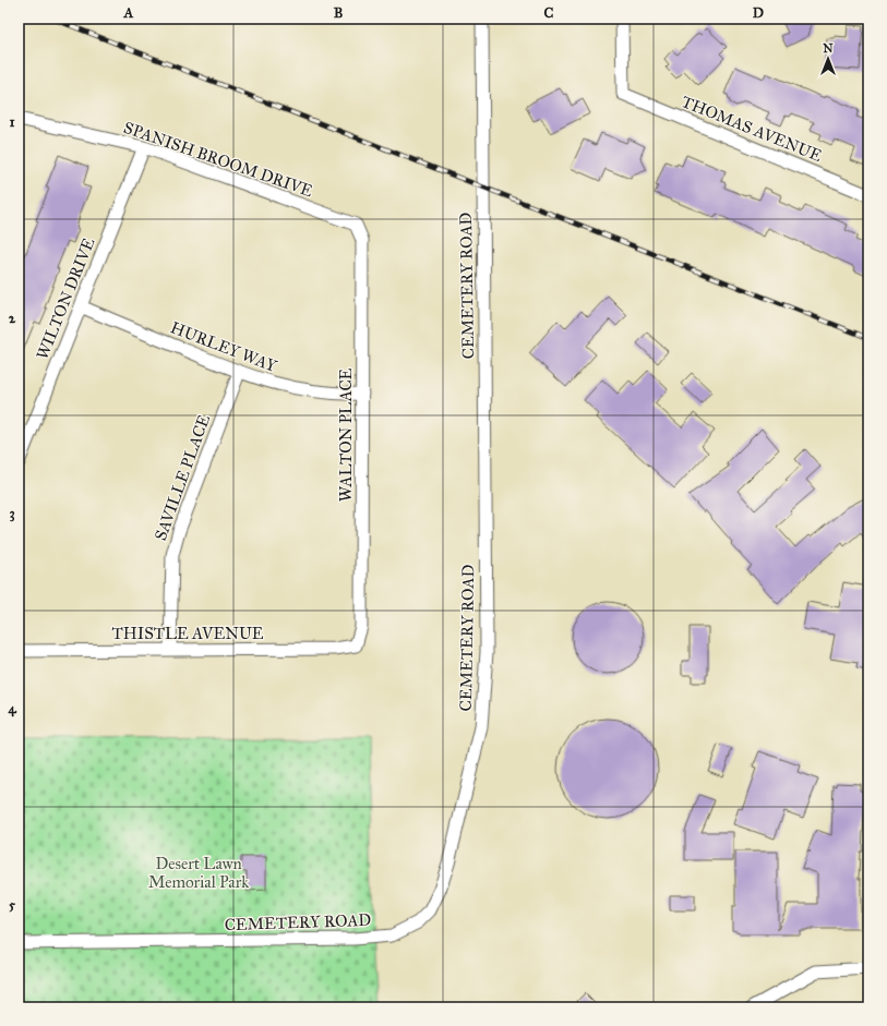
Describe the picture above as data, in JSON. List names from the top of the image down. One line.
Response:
{"streets":{"street":["THOMAS AVENUE","SPANISH BROOM DRIVE","CEMETERY ROAD","WILTON DRIVE","HURLEY WAY","WALTON PLACE","SAVILLE PLACE","THISTLE AVENUE"]},"crossings":[["SPANISH BROOM DRIVE","WILTON DRIVE"],["SPANISH BROOM DRIVE","WALTON PLACE"],["WILTON DRIVE","HURLEY WAY"],["HURLEY WAY","WALTON PLACE"],["HURLEY WAY","SAVILLE PLACE"],["WALTON PLACE","THISTLE AVENUE"],["SAVILLE PLACE","THISTLE AVENUE"]],"parks":["Desert Lawn Memorial Park"],"north":"top","grid":{"columns":["A","B","C","D"],"rows":["1","2","3","4","5"]}}
